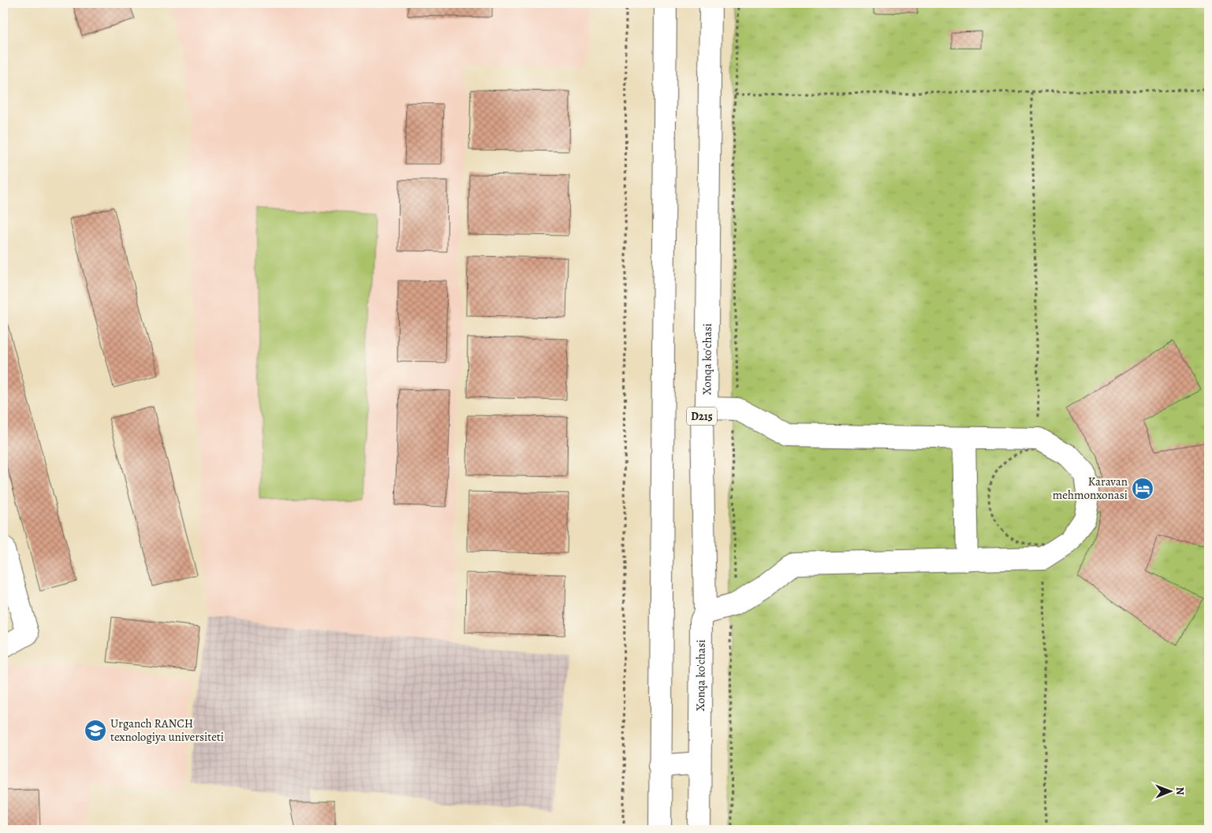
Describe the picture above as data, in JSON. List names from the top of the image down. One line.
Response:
{"streets":{"main road":["Xonqa ko'chasi","D215"]},"places":{"hotel":["Karavan mehmonxonasi"],"school or university":["Urganch RANCH texnologiya universiteti"]},"north":"right"}
